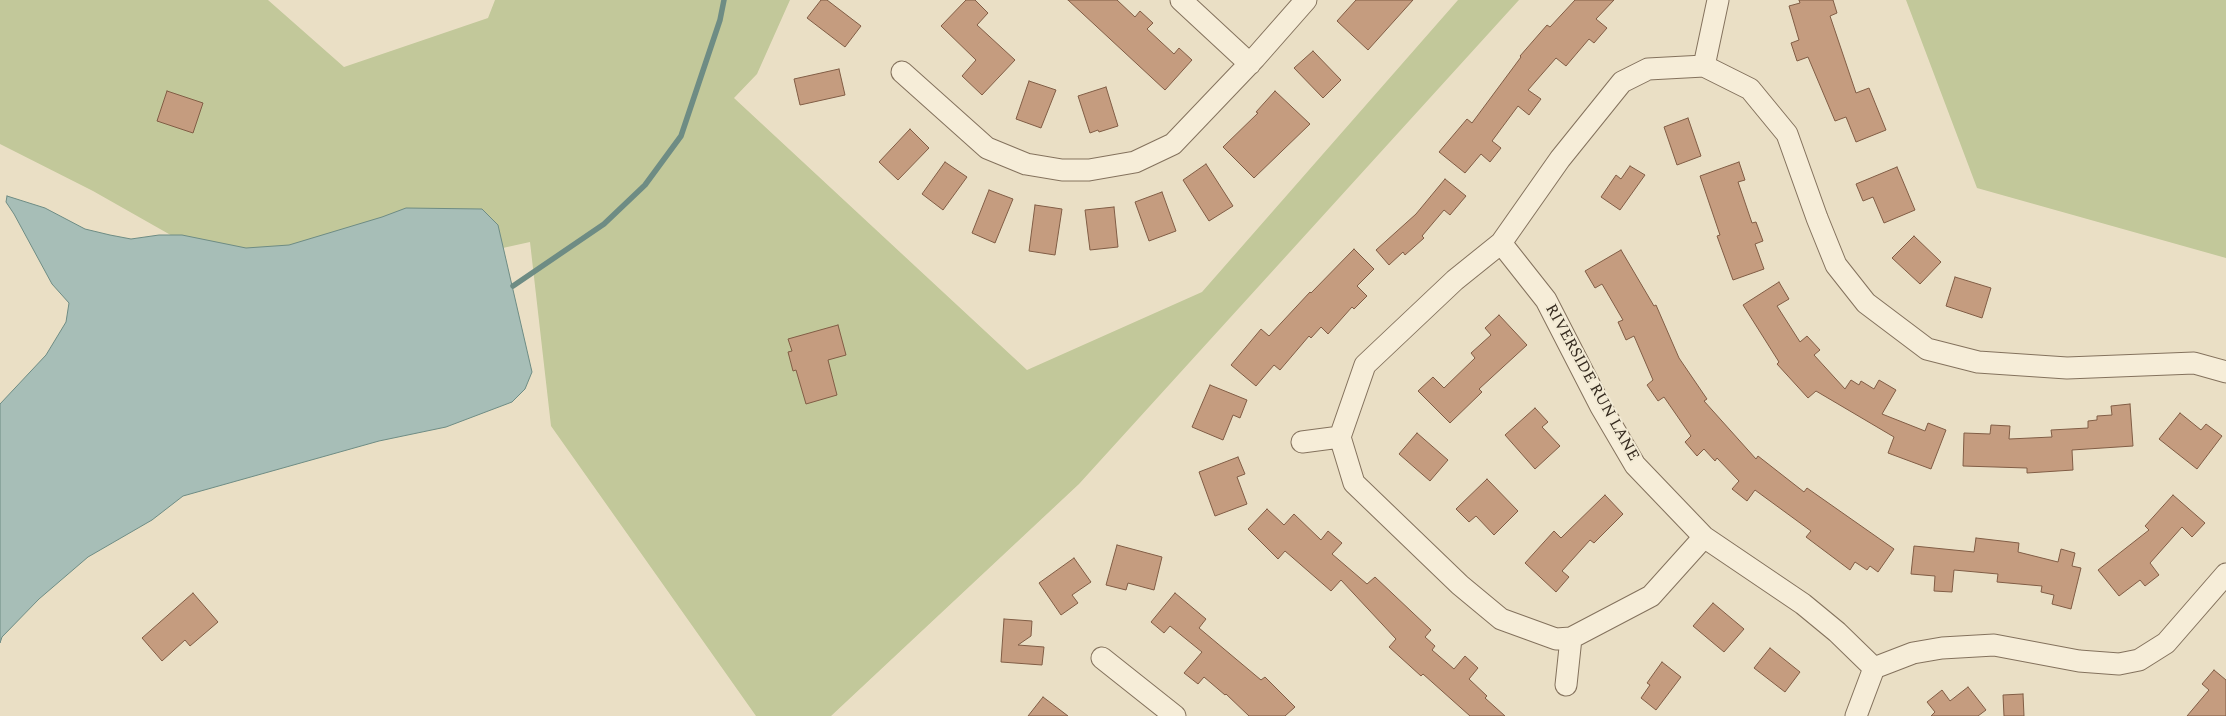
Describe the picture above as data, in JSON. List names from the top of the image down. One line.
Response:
{"streets":{"street":["RIVERSIDE RUN LANE"]}}
